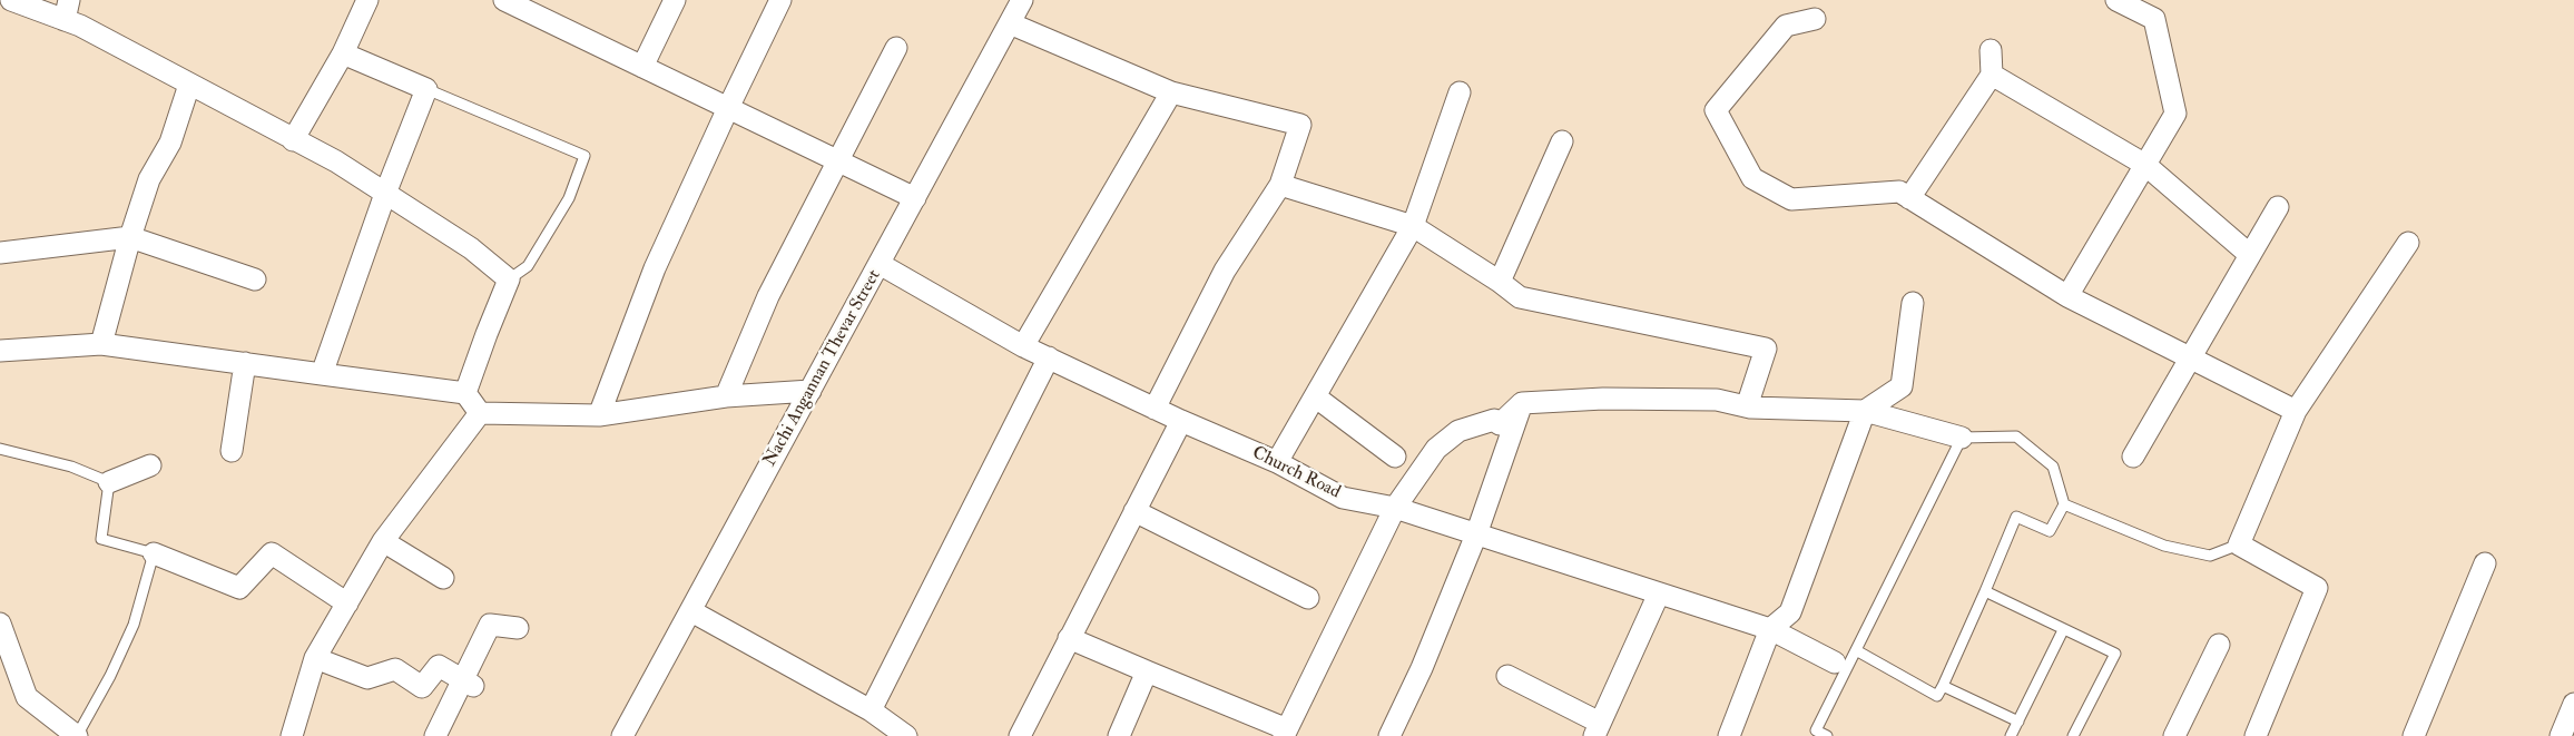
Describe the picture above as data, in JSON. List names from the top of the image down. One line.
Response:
{"streets":{"street":["Nachi Angannan Thevar Street","Church Road"]},"crossings":[["Nachi Angannan Thevar Street","Church Road"]]}
